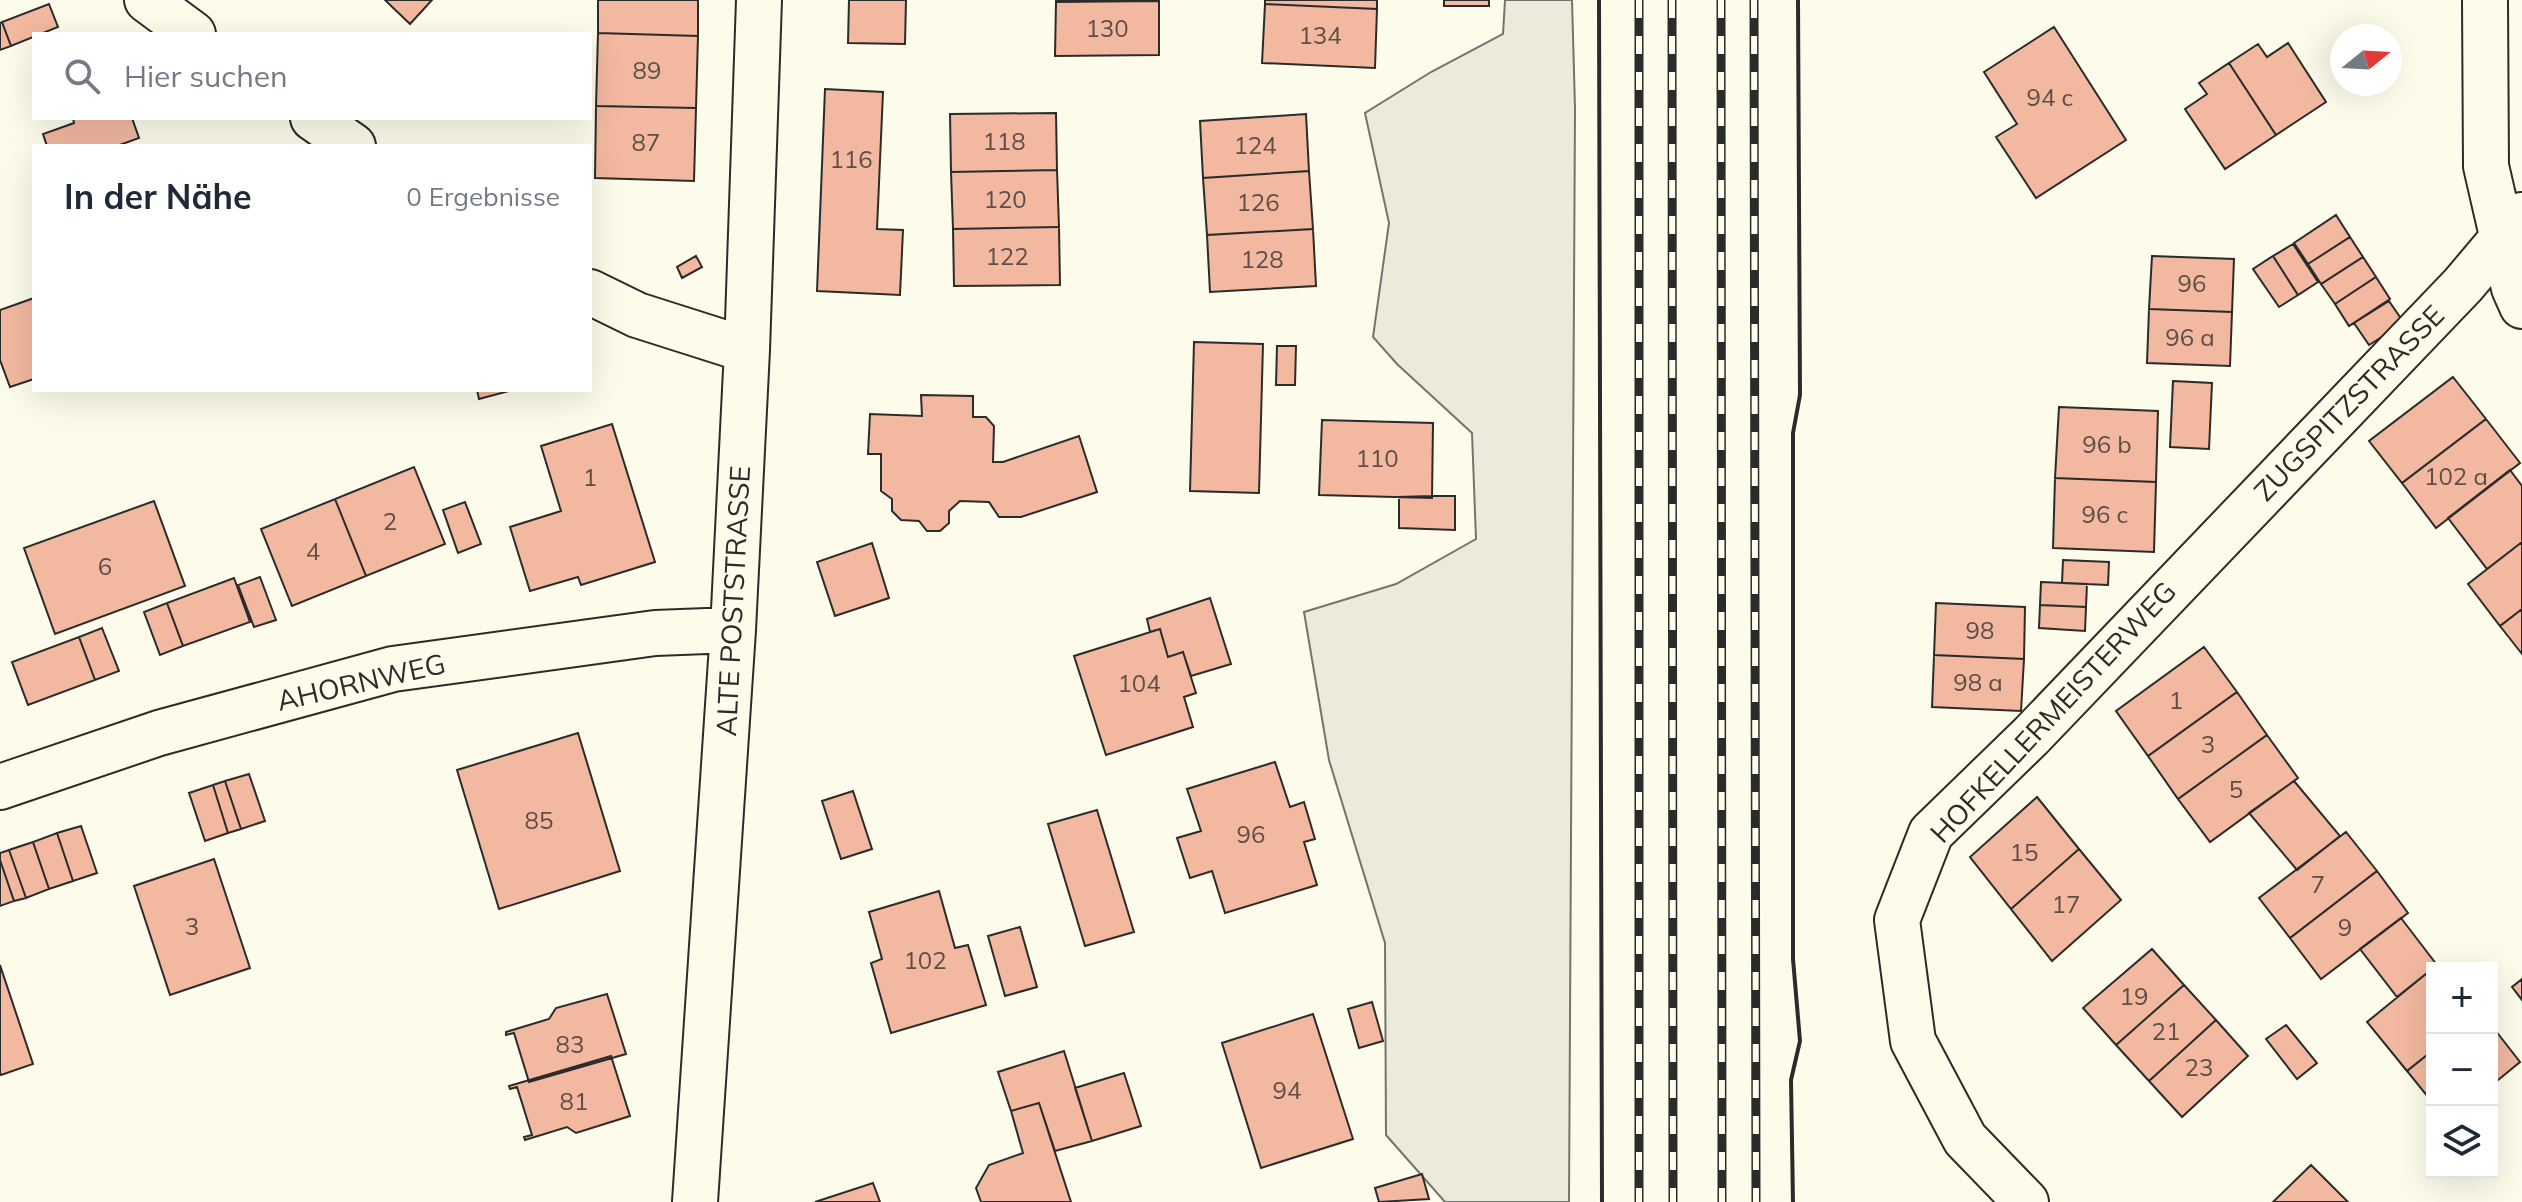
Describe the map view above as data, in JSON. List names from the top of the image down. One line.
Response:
{"streets":{"street":["ZUGSPITZSTRASSE","ALTE POSTSTRASSE","AHORNWEG","HOFKELLERMEISTERWEG"]},"crossings":[["ZUGSPITZSTRASSE","HOFKELLERMEISTERWEG"],["ALTE POSTSTRASSE","AHORNWEG"]],"house_numbers":["130","134","89","94 c","118","87","124","116","120","126","122","128","96","96 a","96 b","110","102 a","1","96 c","2","4","6","98","98 a","104","1","3","5","85","96","15","7","17","3","9","102","19","21","83","23","94","81"],"north":"right","page":{"search":"Hier suchen","heading":["In der Nähe","0 Ergebnisse"],"map_buttons":["+","−"]}}
